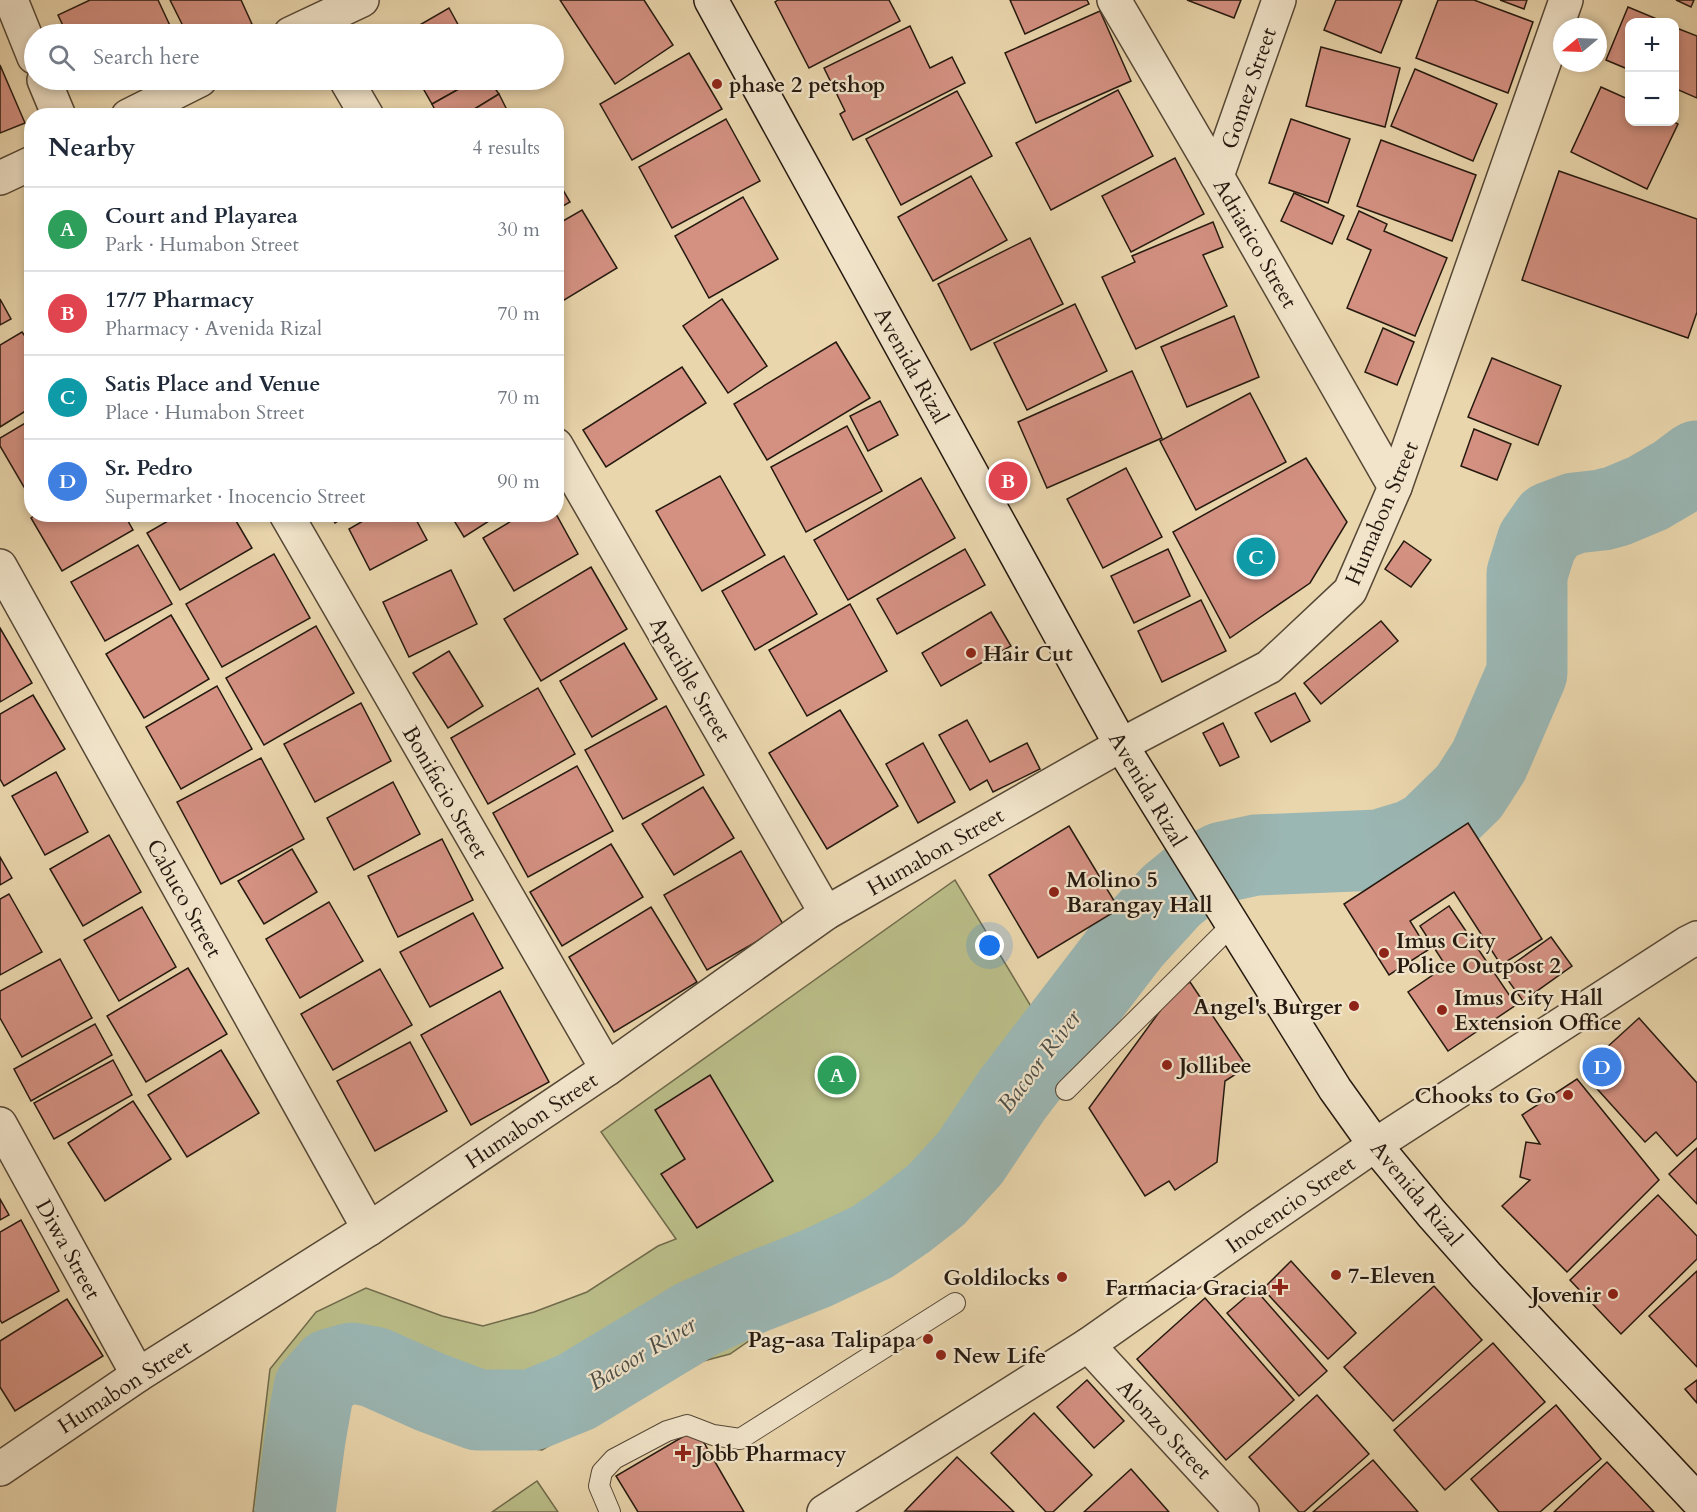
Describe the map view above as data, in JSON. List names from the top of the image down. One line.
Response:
{"streets":{"street":["Gomez Street","Adriatico Street","Avenida Rizal","Humabon Street","Apacible Street","Bonifacio Street","Cabuco Street","Inocencio Street","Diwa Street","Alonzo Street"]},"crossings":[["Gomez Street","Adriatico Street"],["Adriatico Street","Humabon Street"],["Avenida Rizal","Humabon Street"],["Avenida Rizal","Inocencio Street"],["Humabon Street","Apacible Street"],["Humabon Street","Bonifacio Street"],["Humabon Street","Cabuco Street"],["Humabon Street","Diwa Street"],["Inocencio Street","Alonzo Street"]],"water":["Bacoor River"],"places":{"other":["phase 2 petshop","Hair Cut","Molino 5 Barangay Hall","Imus City Police Outpost 2","Angel's Burger","Imus City Hall Extension Office","Jollibee","Chooks to Go","7-Eleven","Goldilocks","Jovenir","Pag-asa Talipapa","New Life"],"health":["Farmacia Gracia","Jobb Pharmacy"]},"north":"left","page":{"map_buttons":["+","−"],"search":"Search here","heading":["Nearby","4 results"],"list":[{"mark":"A","name":"Court and Playarea","note":"Park · Humabon Street","value":"30 m"},{"mark":"B","name":"17/7 Pharmacy","note":"Pharmacy · Avenida Rizal","value":"70 m"},{"mark":"C","name":"Satis Place and Venue","note":"Place · Humabon Street","value":"70 m"},{"mark":"D","name":"Sr. Pedro","note":"Supermarket · Inocencio Street","value":"90 m"}],"pins":["B","C","D","A"]}}
